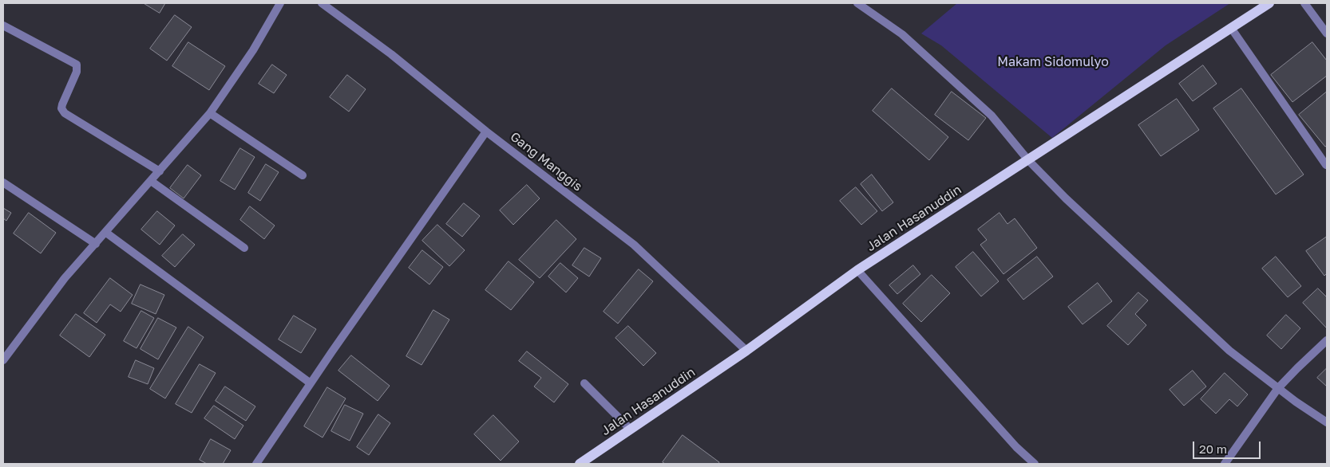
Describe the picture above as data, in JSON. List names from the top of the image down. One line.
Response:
{"streets":{"main road":["Jalan Hasanuddin"],"street":["Gang Manggis"]},"crossings":[["Gang Manggis","Jalan Hasanuddin"]],"parks":["Makam Sidomulyo"],"scale_bar":"20 m"}
